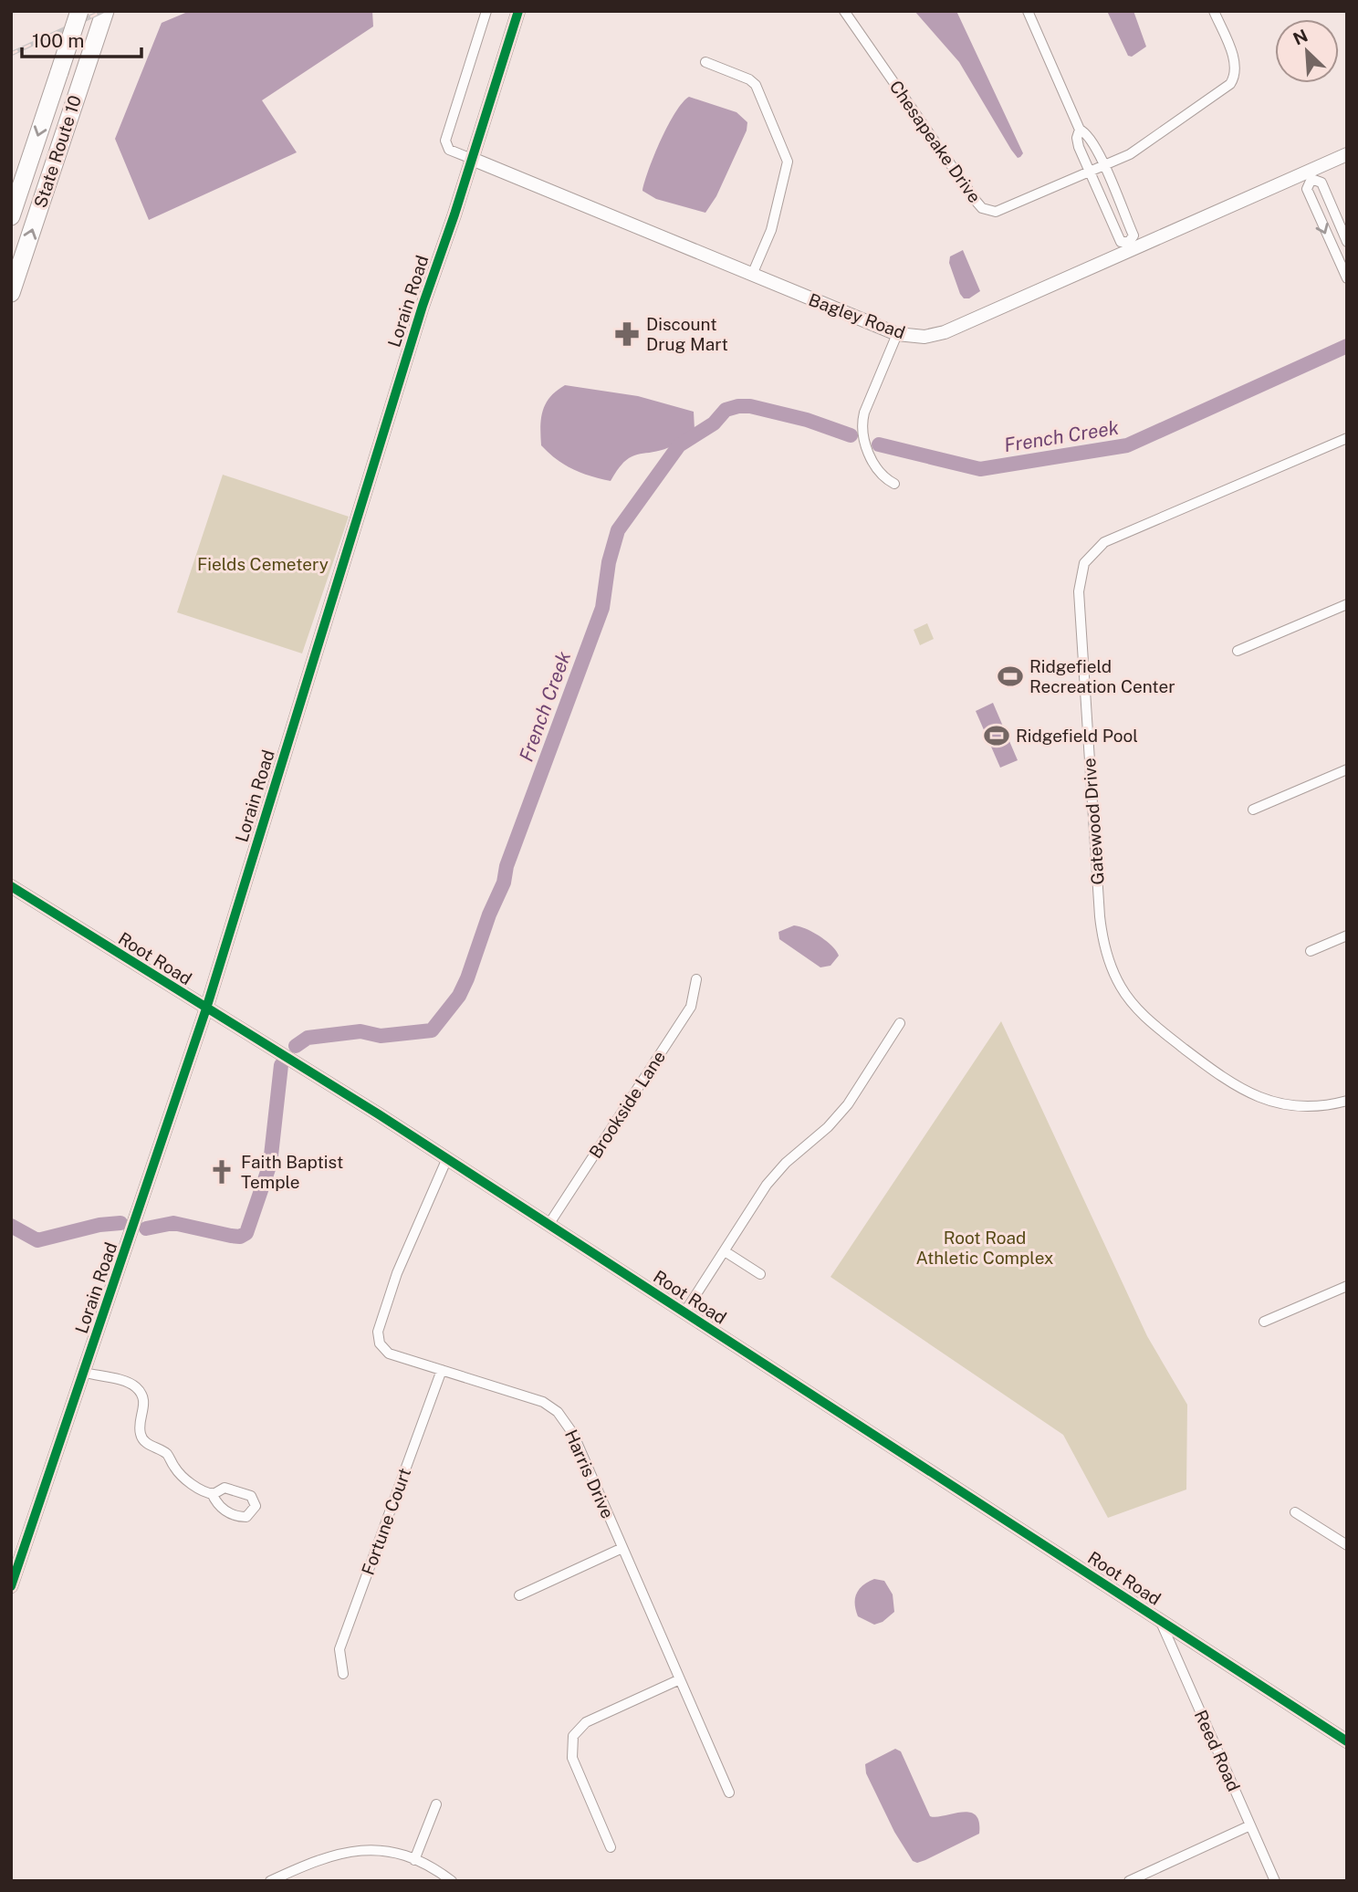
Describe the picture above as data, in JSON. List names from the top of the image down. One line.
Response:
{"streets":{"highway":["State Route 10"],"street":["Chesapeake Drive","Lorain Road","Bagley Road","Gatewood Drive","Root Road","Brookside Lane","Harris Drive","Fortune Court","Reed Road"]},"crossings":[["Lorain Road","Bagley Road"],["Lorain Road","Root Road"],["Root Road","Brookside Lane"],["Root Road","Harris Drive"],["Root Road","Reed Road"],["Harris Drive","Fortune Court"]],"water":["French Creek"],"parks":["Fields Cemetery","Root Road Athletic Complex"],"places":{"pharmacy":["Discount Drug Mart"],"sports":["Ridgefield Recreation Center","Ridgefield Pool"],"church":["Faith Baptist Temple"]},"scale_bar":"100 m","north":"top left"}
